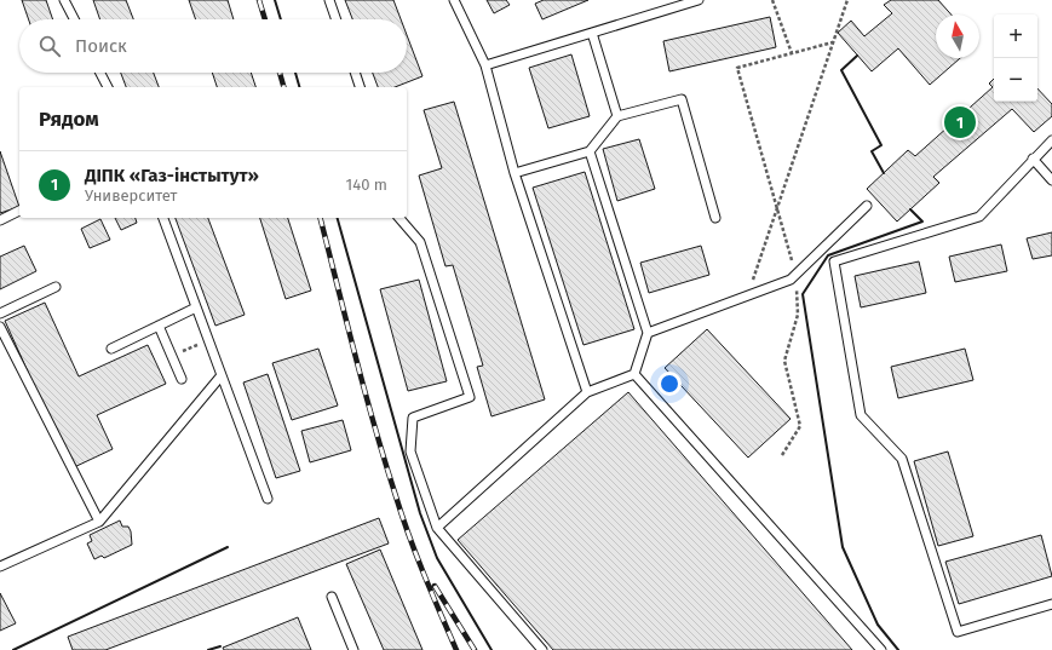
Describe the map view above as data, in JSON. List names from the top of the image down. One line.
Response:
{"north":"top","page":{"map_buttons":["+","−"],"search":"Поиск","heading":"Рядом","pins":"1","list":[{"mark":"1","name":"ДІПК «Газ-інстытут»","note":"Университет","value":"140 m"}]}}
